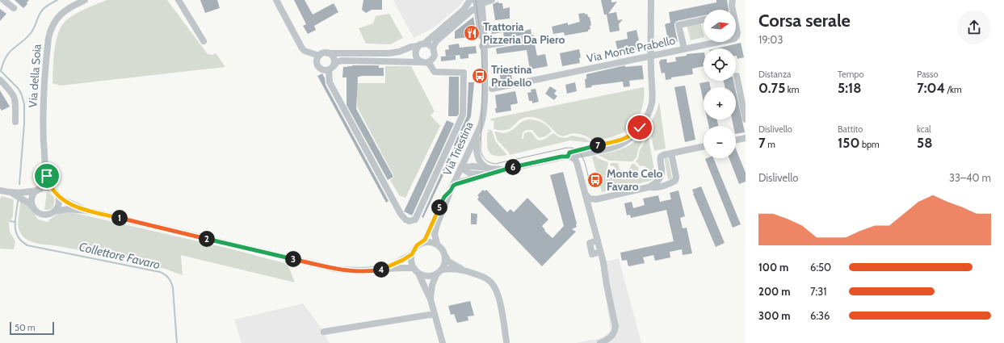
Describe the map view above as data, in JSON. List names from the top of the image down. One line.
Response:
{"streets":{"street":["Via Monte Prabello","Via della Soia","Via Triestina"]},"water":["Collettore Favaro"],"places":{"restaurant":["Trattoria Pizzeria Da Piero"],"bus stop":["Triestina Prabello","Monte Celo Favaro"]},"scale_bar":"50 m","north":"right","page":{"heading":["Corsa serale","19:03"],"map_buttons":["+","−"],"stats":[["Distanza","0.75 km"],["Tempo","5:18"],["Passo","7:04 /km"],["Dislivello","7 m"],["Battito","150 bpm"],["kcal","58"]],"pins":["7","6","5","1","2","3","4"],"chart":["Dislivello","33–40 m"],"list":[{"name":"100 m","note":"6:50"},{"name":"200 m","note":"7:31"},{"name":"300 m","note":"6:36"}],"scale":"50 m"}}
